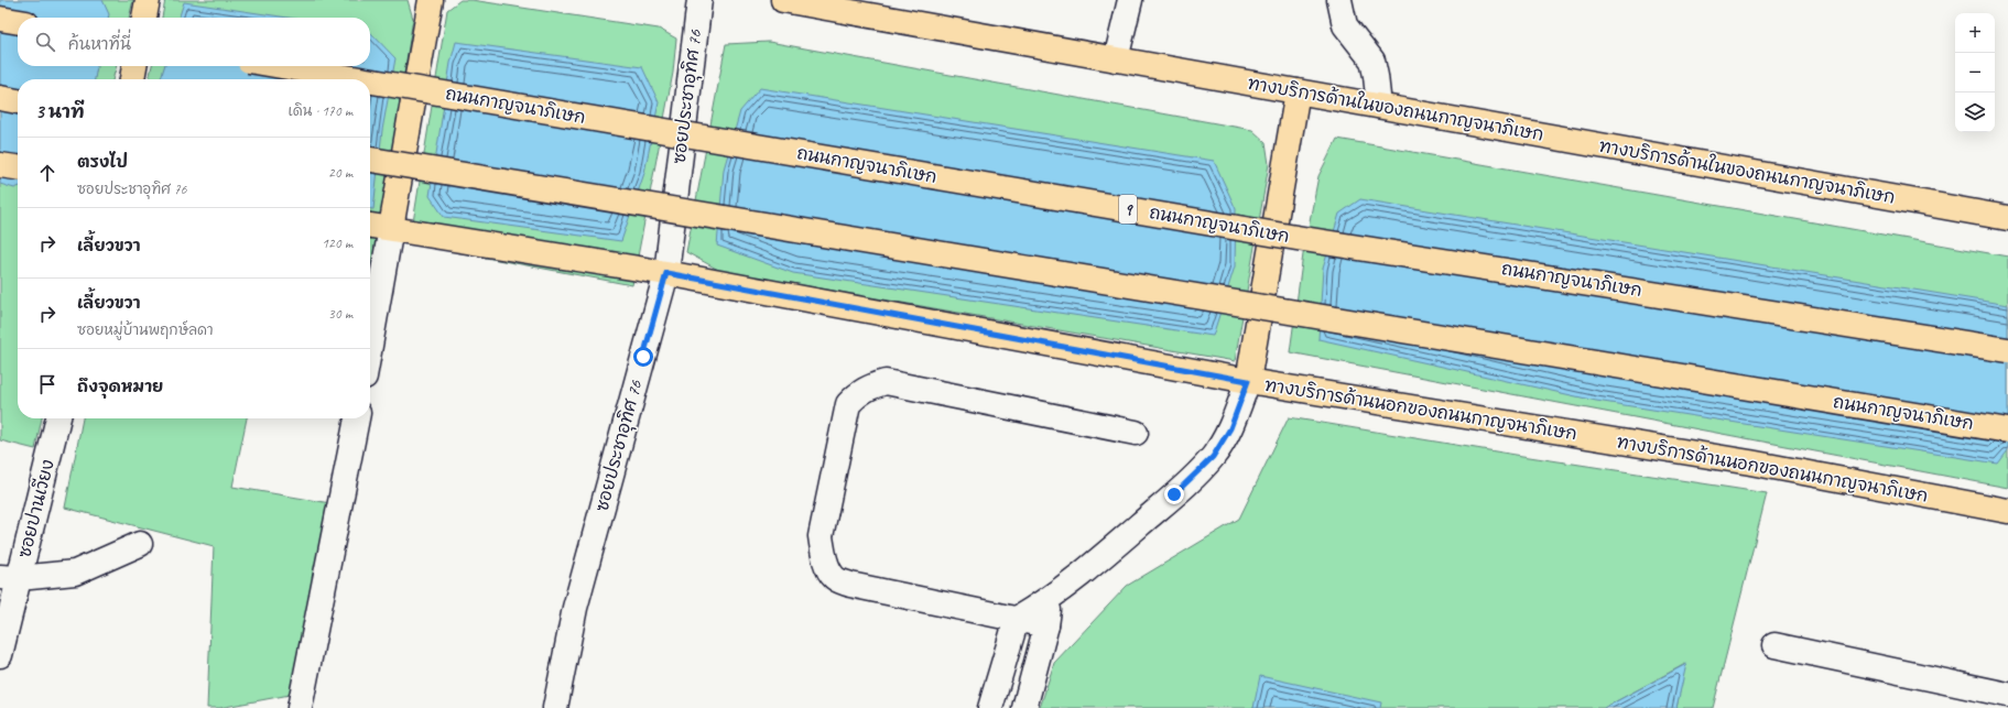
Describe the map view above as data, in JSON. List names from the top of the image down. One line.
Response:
{"streets":{"main road":["ถนนกาญจนาภิเษก","ทางบริการด้านในของถนนกาญจนาภิเษก","9","ทางบริการด้านนอกของถนนกาญจนาภิเษก"],"street":["ซอยประชาอุทิศ 76","ซอยปานเวียง"]},"crossings":[["ซอยประชาอุทิศ 76","ทางบริการด้านนอกของถนนกาญจนาภิเษก"]],"page":{"map_buttons":["+","−"],"search":"ค้นหาที่นี่","heading":["3 นาที","เดิน · 170 m"],"list":[["ตรงไป","ซอยประชาอุทิศ 76","20 m"],["เลี้ยวขวา","120 m"],["เลี้ยวขวา","ซอยหมู่บ้านพฤกษ์ลดา","30 m"],"ถึงจุดหมาย"]}}
